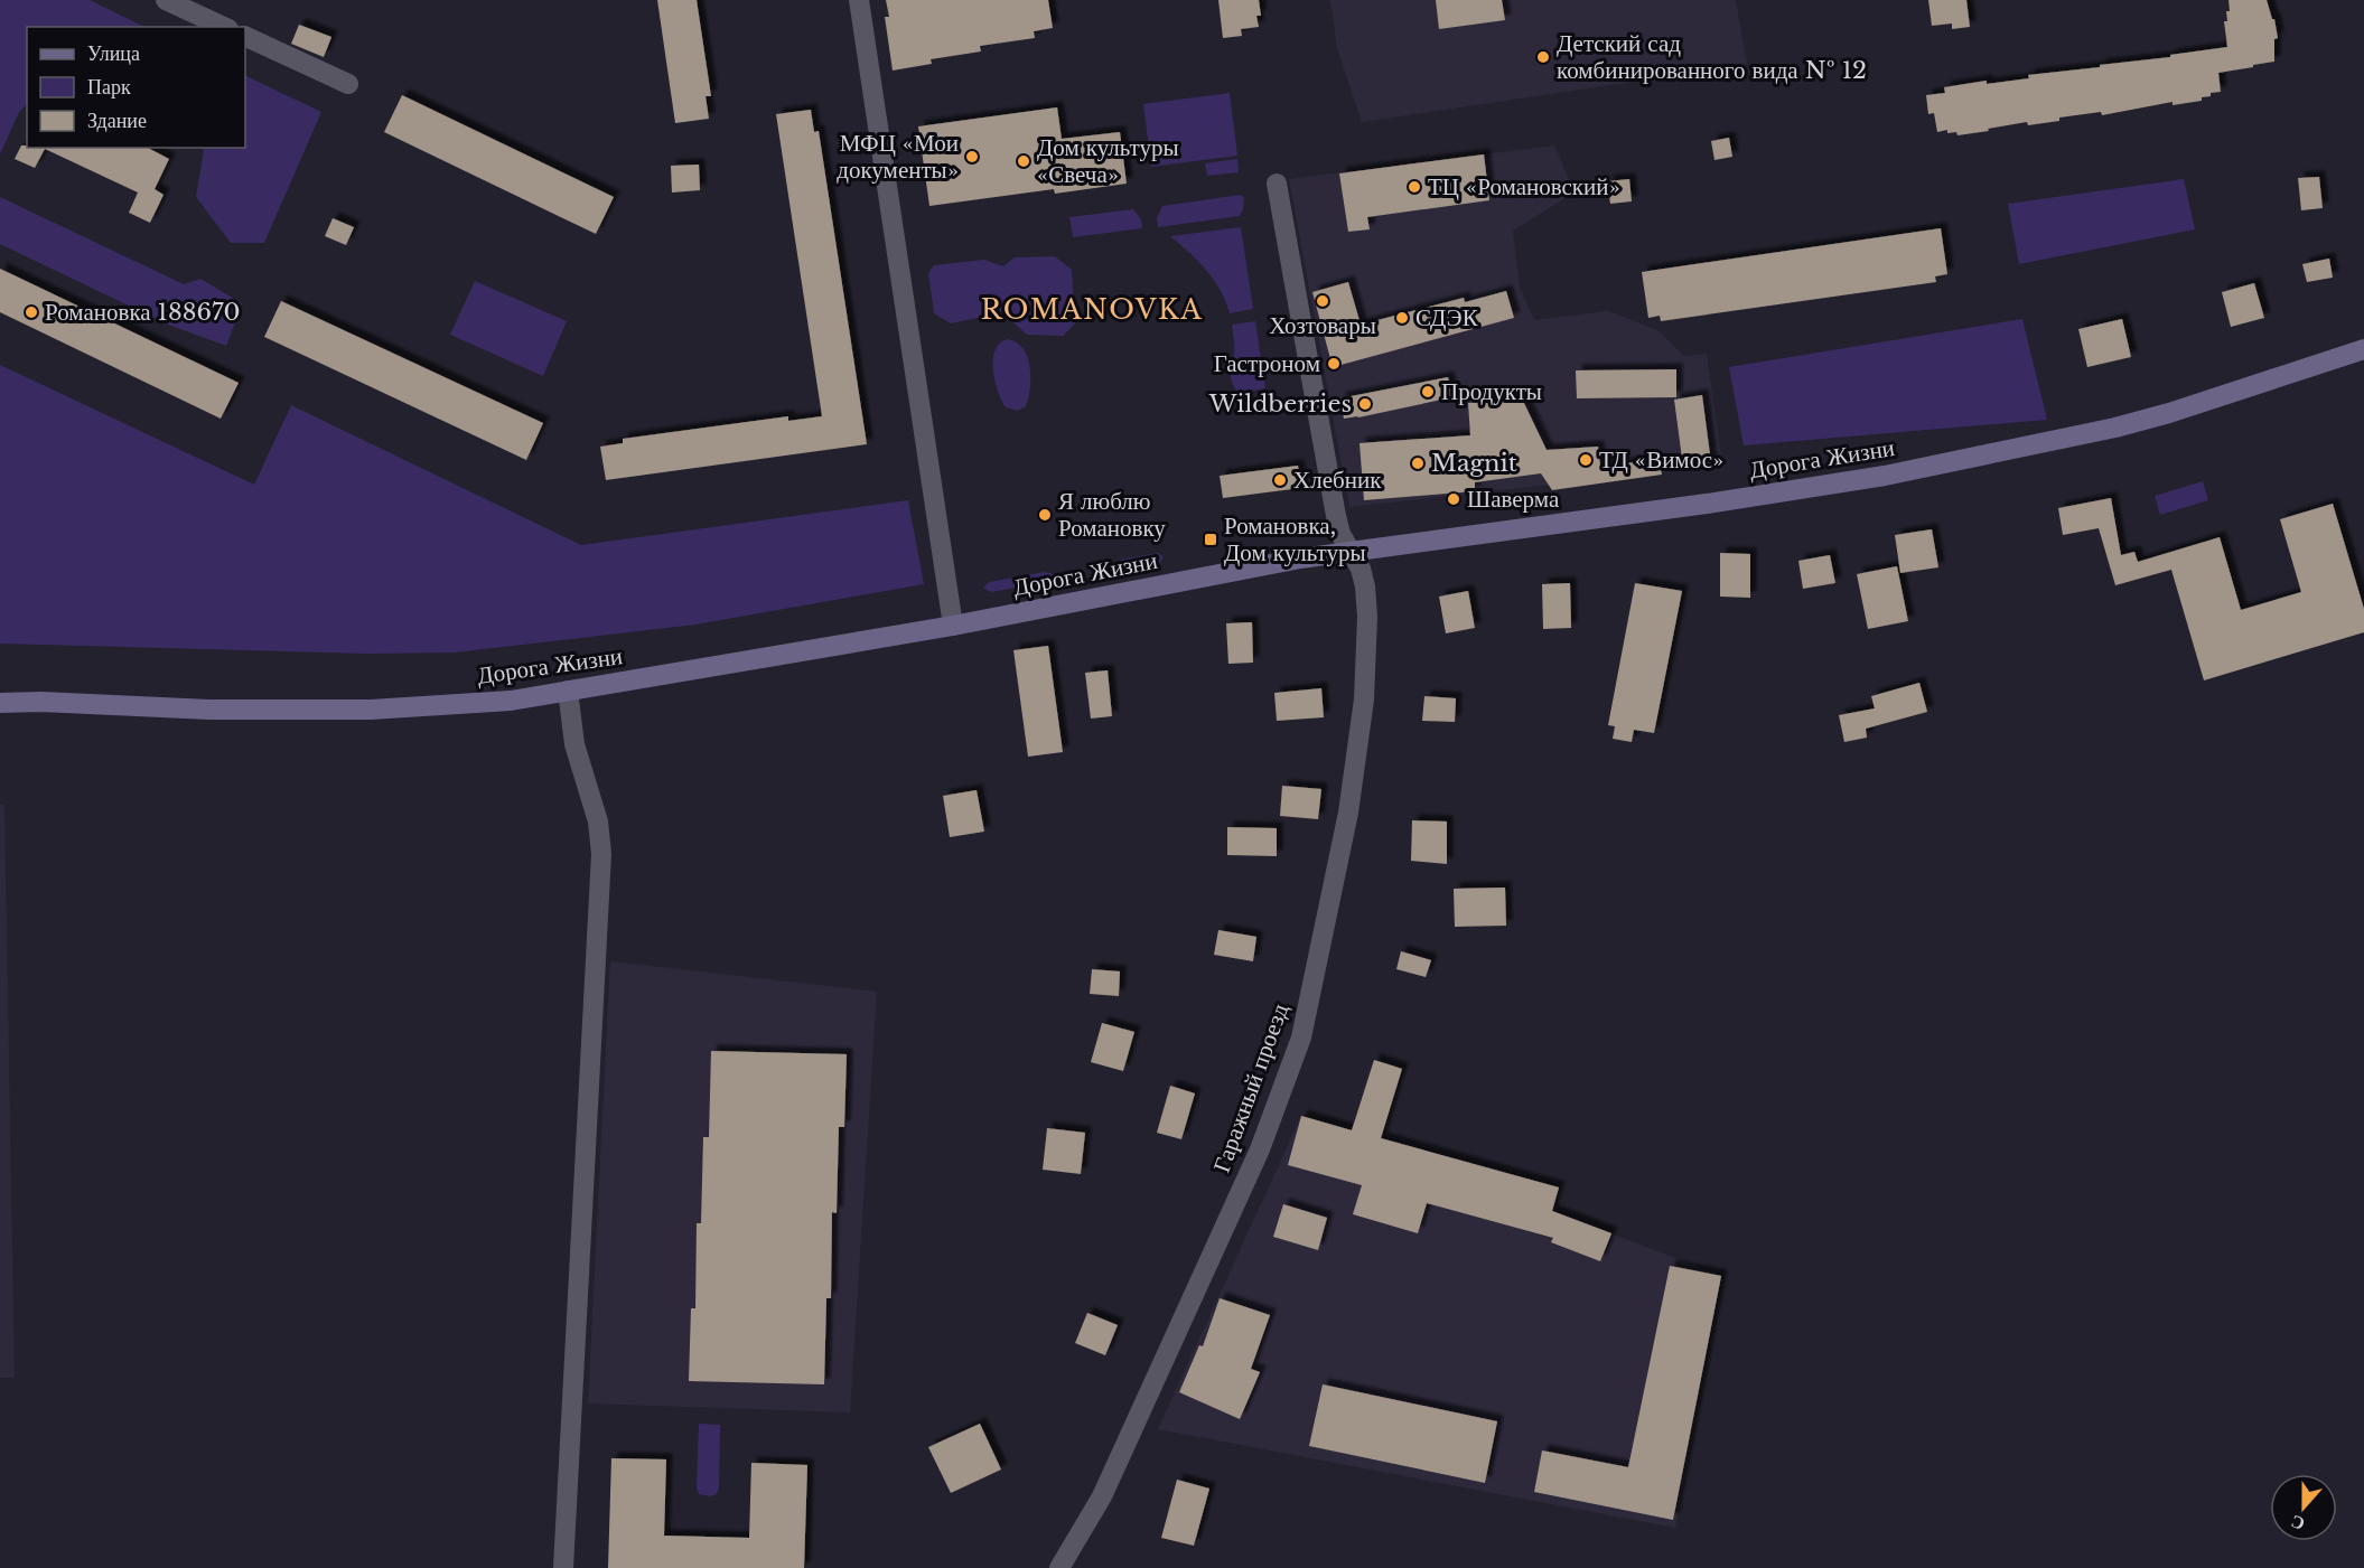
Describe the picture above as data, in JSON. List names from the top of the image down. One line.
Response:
{"streets":{"main road":["Дорога Жизни"],"street":["Гаражный проезд"]},"crossings":[["Дорога Жизни","Гаражный проезд"]],"districts":["ROMANOVKA"],"places":{"other":["Детский сад комбинированного вида № 12","МФЦ «Мои документы»","Дом культуры «Свеча»","ТЦ «Романовский»","Хозтовары","Романовка 188670","СДЭК","Гастроном","Продукты","Wildberries","ТД «Вимос»","Magnit","Хлебник","Шаверма","Я люблю Романовку"],"transit":["Романовка, Дом культуры"]},"legend":["Улица","Парк","Здание"],"north":"bottom"}
